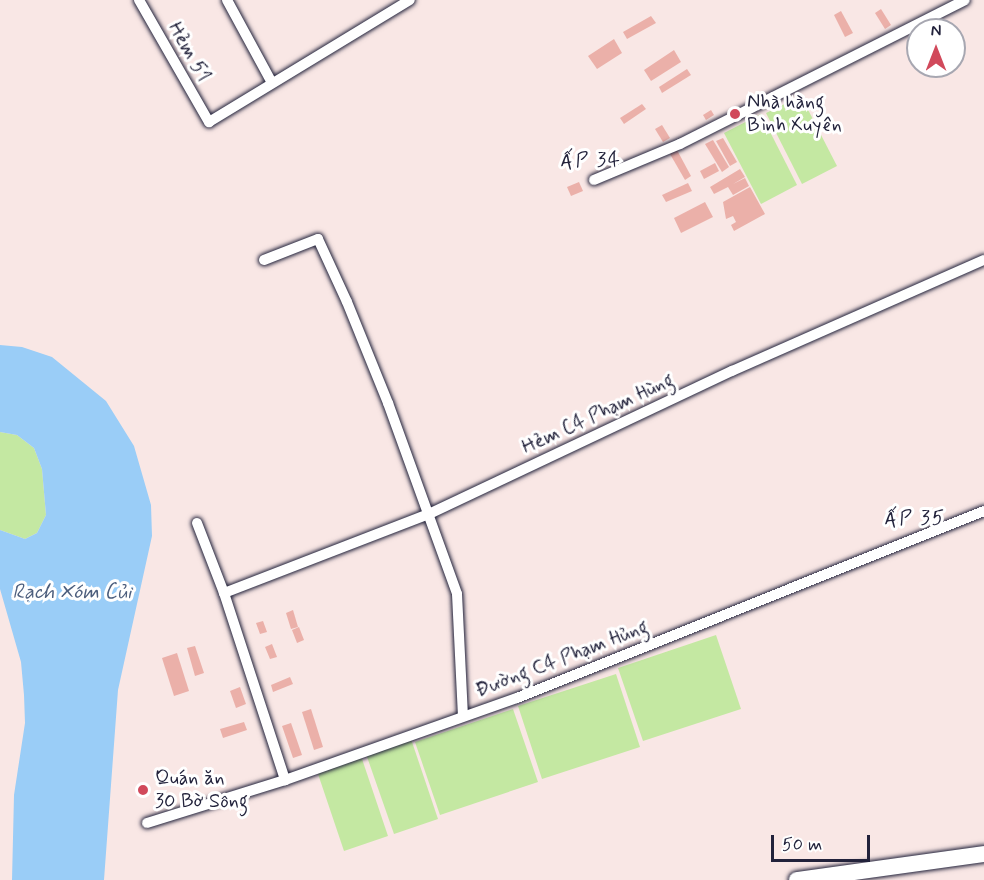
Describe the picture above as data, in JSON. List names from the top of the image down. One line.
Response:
{"streets":{"street":["Hẻm 51","Hẻm C4 Phạm Hùng","Đường C4 Phạm Hủng"]},"districts":["ẤP 34","ẤP 35"],"water":["Rạch Xóm Củi"],"places":["Nhà hàng Bình Xuyên","Quán ăn 30 Bờ Sông"],"scale_bar":"50 m","north":"top"}
